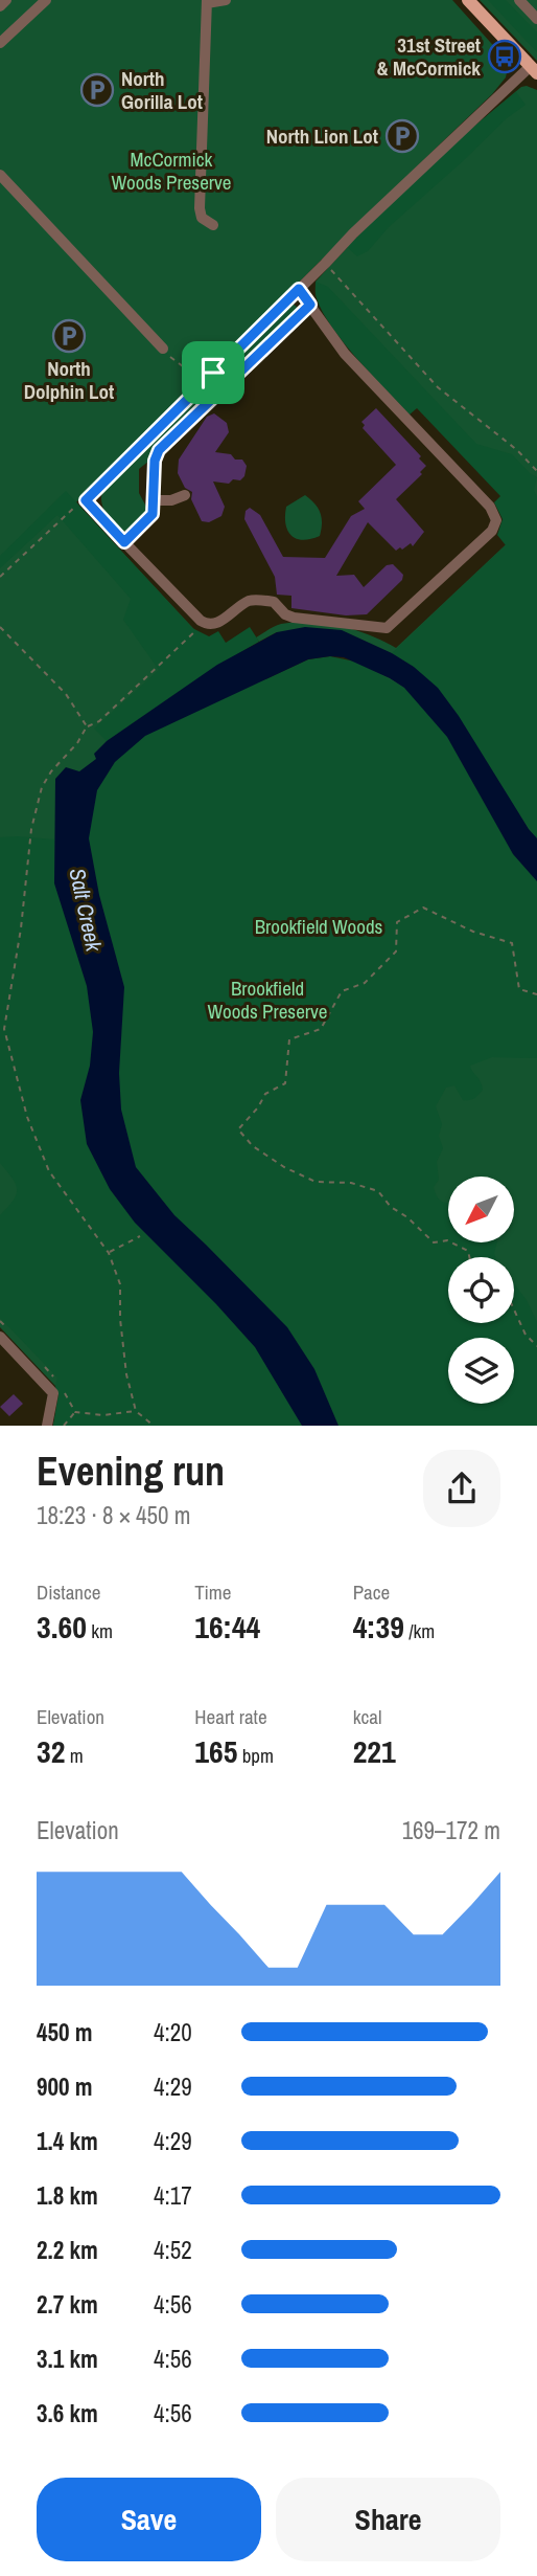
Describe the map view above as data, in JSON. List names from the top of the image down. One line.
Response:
{"water":["Salt Creek"],"parks":["McCormick Woods Preserve","Brookfield Woods","Brookfield Woods Preserve"],"places":{"bus stop":["31st Street & McCormick"],"parking":["North Gorilla Lot","North Lion Lot","North Dolphin Lot"]},"north":"bottom left","page":{"heading":["Evening run","18:23 · 8 × 450 m"],"stats":[["Distance","3.60 km"],["Time","16:44"],["Pace","4:39 /km"],["Elevation","32 m"],["Heart rate","165 bpm"],["kcal","221"]],"chart":["Elevation","169–172 m"],"list":[{"name":"450 m","note":"4:20"},{"name":"900 m","note":"4:29"},{"name":"1.4 km","note":"4:29"},{"name":"1.8 km","note":"4:17"},{"name":"2.2 km","note":"4:52"},{"name":"2.7 km","note":"4:56"},{"name":"3.1 km","note":"4:56"},{"name":"3.6 km","note":"4:56"}],"buttons":["Save","Share"]}}
